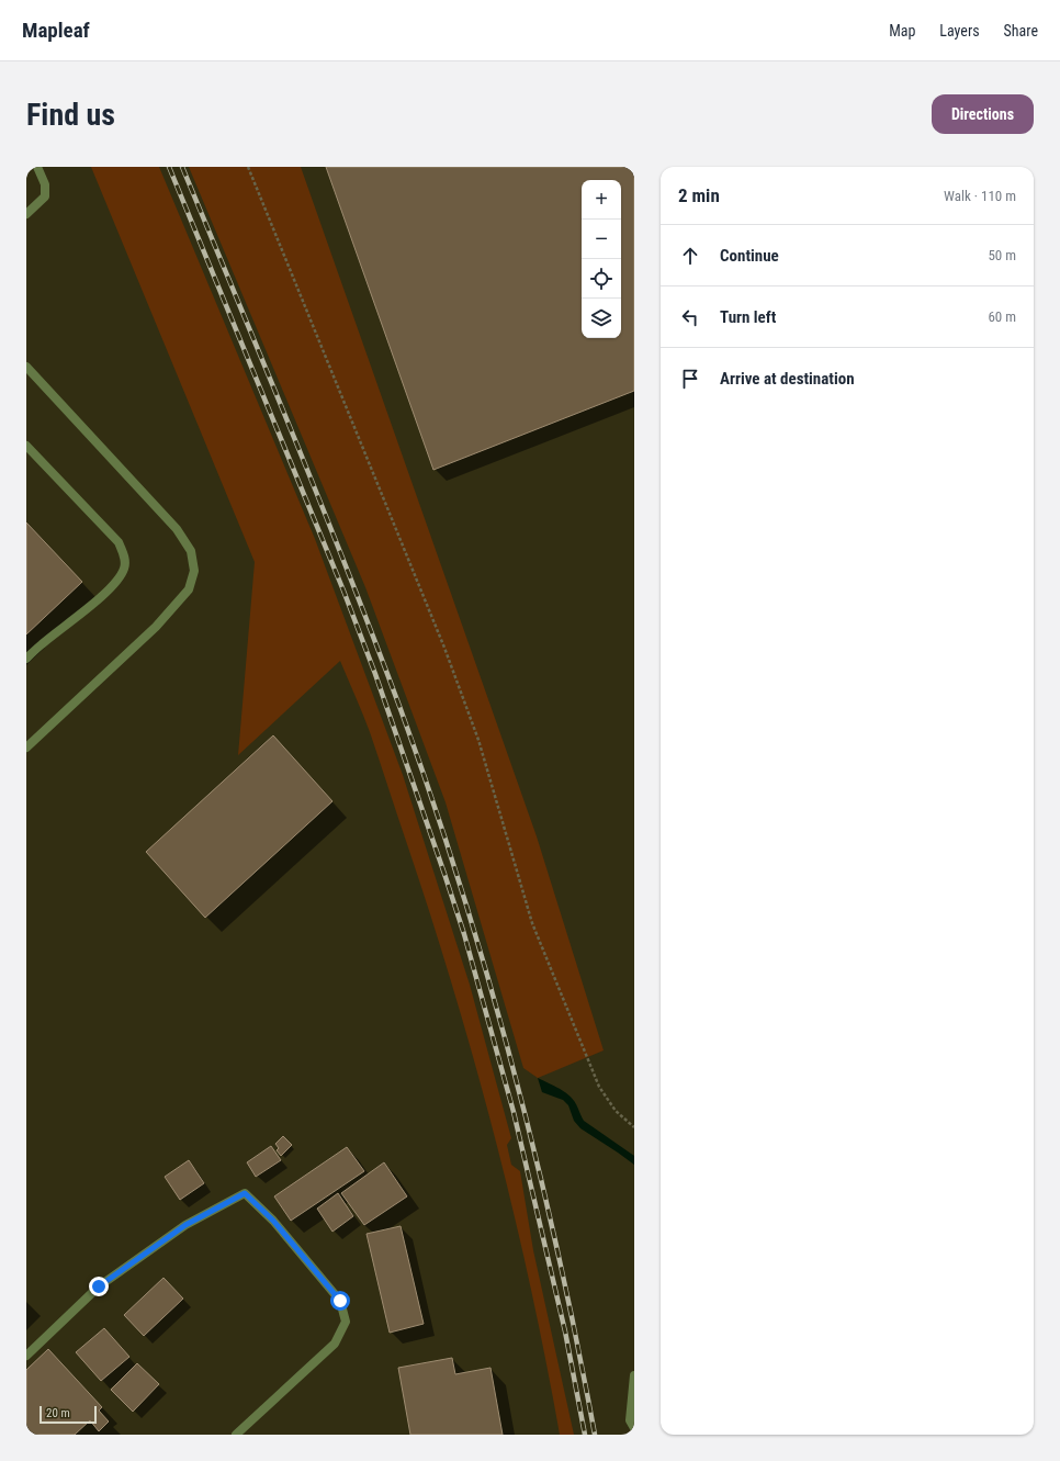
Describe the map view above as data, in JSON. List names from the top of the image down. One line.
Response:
{"scale_bar":"20 m","page":{"header":"Mapleaf","nav":["Map","Layers","Share"],"buttons":"Directions","title":"Find us","heading":["2 min","Walk · 110 m"],"map_buttons":["+","−"],"list":[["Continue","50 m"],["Turn left","60 m"],"Arrive at destination"],"scale":"20 m"}}
